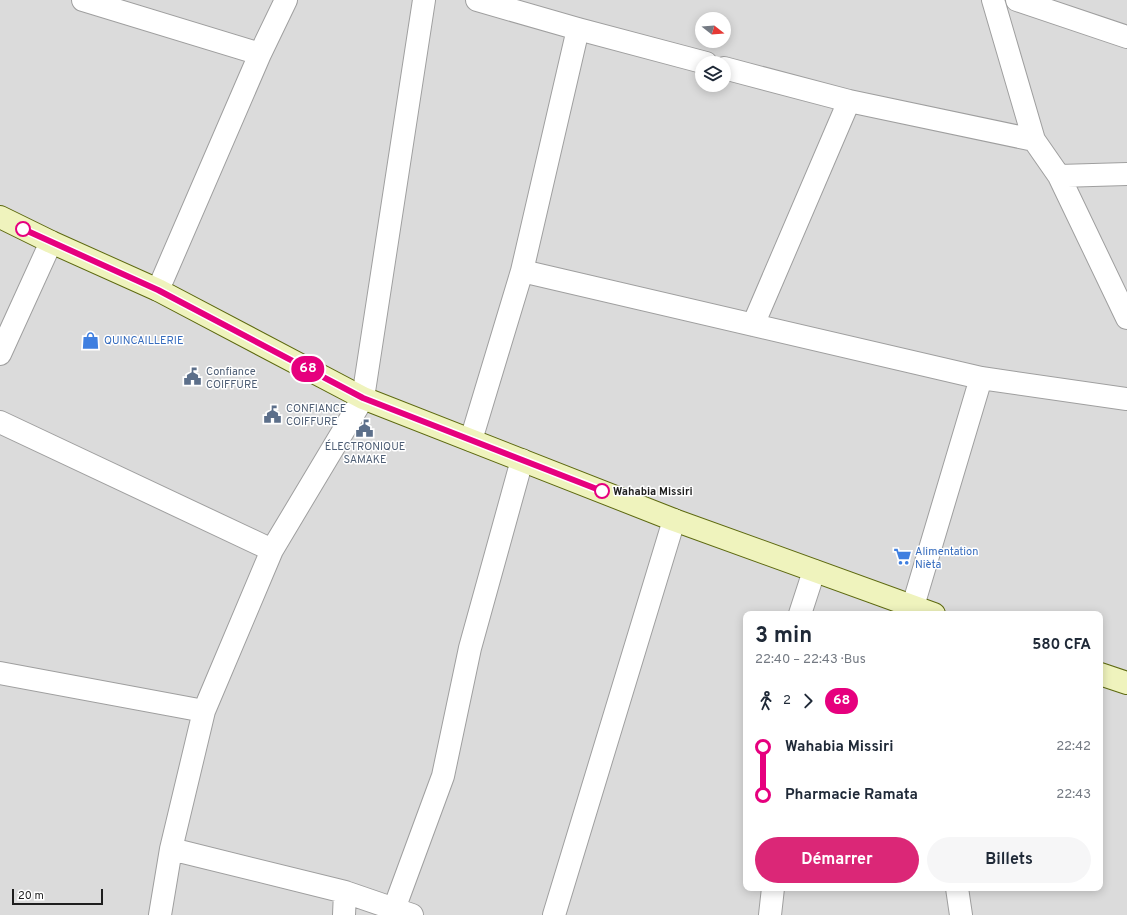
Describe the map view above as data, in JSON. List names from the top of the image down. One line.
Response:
{"places":{"shop":["QUINCAILLERIE"],"public building":["Confiance COIFFURE","CONFIANCE COIFFURE","ÉLECTRONIQUE SAMAKE"],"other":["Wahabia Missiri"],"supermarket":["Alimentation Nièta"]},"lines":["bus line 68"],"scale_bar":"20 m","north":"right","page":{"on_map":"68","heading":["3 min","22:40 – 22:43 · Bus","580 CFA"],"legs":["2","68"],"list":[{"name":"Wahabia Missiri","value":"22:42"},{"name":"Pharmacie Ramata","value":"22:43"}],"buttons":["Démarrer","Billets"],"scale":"20 m"}}
